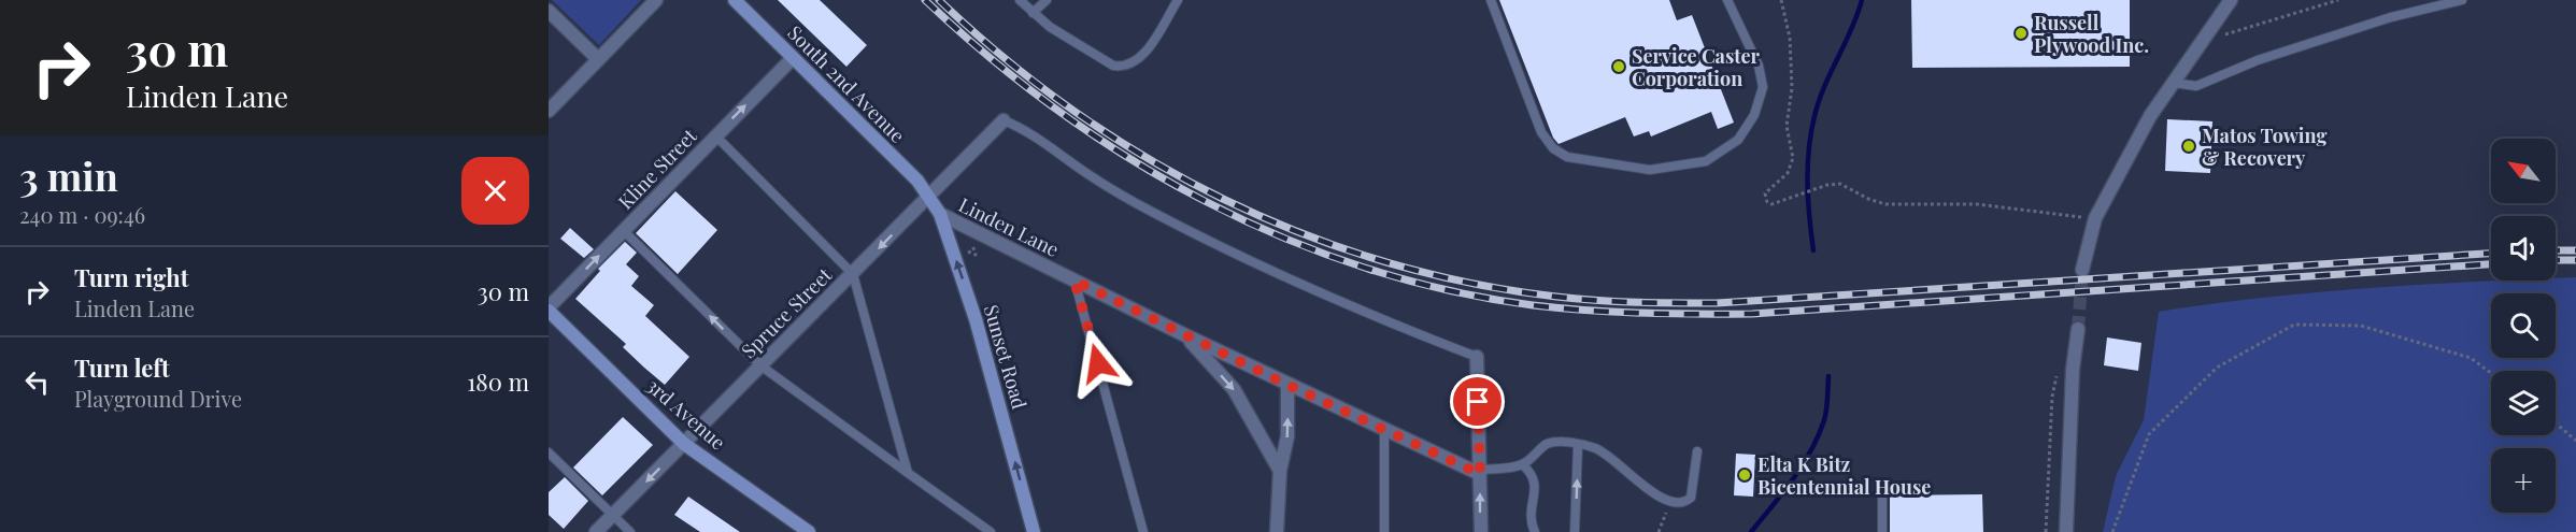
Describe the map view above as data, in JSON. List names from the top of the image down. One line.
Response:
{"streets":{"street":["South 2nd Avenue","Kline Street","Linden Lane","Spruce Street","Sunset Road","3rd Avenue"]},"crossings":[["South 2nd Avenue","Kline Street"],["South 2nd Avenue","Spruce Street"],["South 2nd Avenue","Sunset Road"],["Kline Street","3rd Avenue"],["Linden Lane","Sunset Road"],["Spruce Street","Sunset Road"],["Spruce Street","3rd Avenue"]],"one_way":["Kline Street","Spruce Street","Sunset Road"],"places":["Russell Plywood Inc.","Service Caster Corporation","Matos Towing & Recovery","Elta K Bitz Bicentennial House"],"north":"top left","page":{"turn":["30 m","Linden Lane"],"heading":["3 min","240 m · 09:46"],"map_buttons":"+","list":[{"name":"Turn right","note":"Linden Lane","value":"30 m"},{"name":"Turn left","note":"Playground Drive","value":"180 m"}]}}
